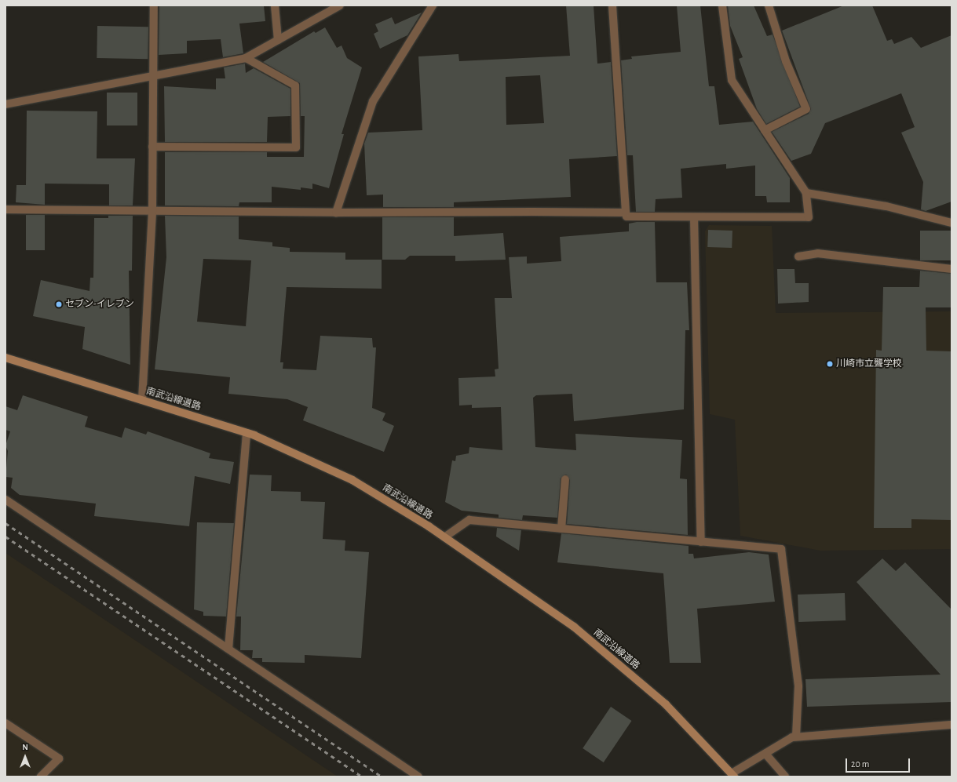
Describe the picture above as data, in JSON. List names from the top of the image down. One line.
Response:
{"streets":{"street":["南武沿線道路"]},"places":["セブン-イレブン","川崎市立聾学校"],"scale_bar":"20 m","north":"top"}
